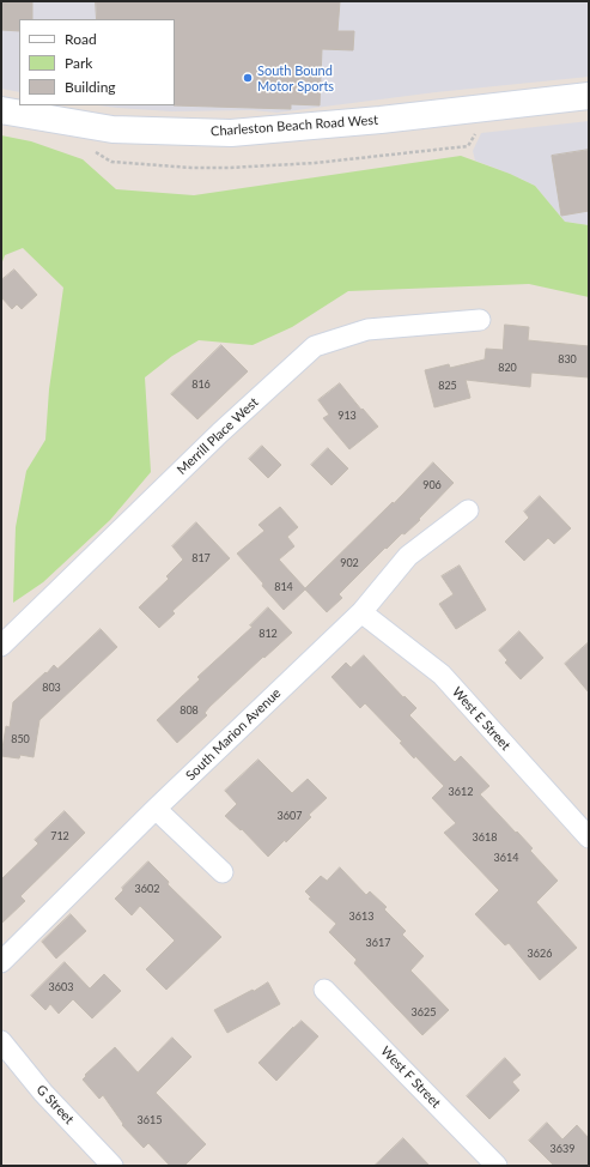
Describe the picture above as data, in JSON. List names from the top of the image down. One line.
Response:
{"streets":{"main road":["Charleston Beach Road West"],"street":["Merrill Place West","West E Street","South Marion Avenue","West F Street","G Street"]},"crossings":[["West E Street","South Marion Avenue"]],"places":["South Bound Motor Sports"],"house_numbers":["830","820","816","825","913","906","817","902","814","812","803","808","850","3612","3607","712","3618","3614","3602","3613","3617","3626","3603","3625","3615","3639"],"legend":["Road","Park","Building"]}
